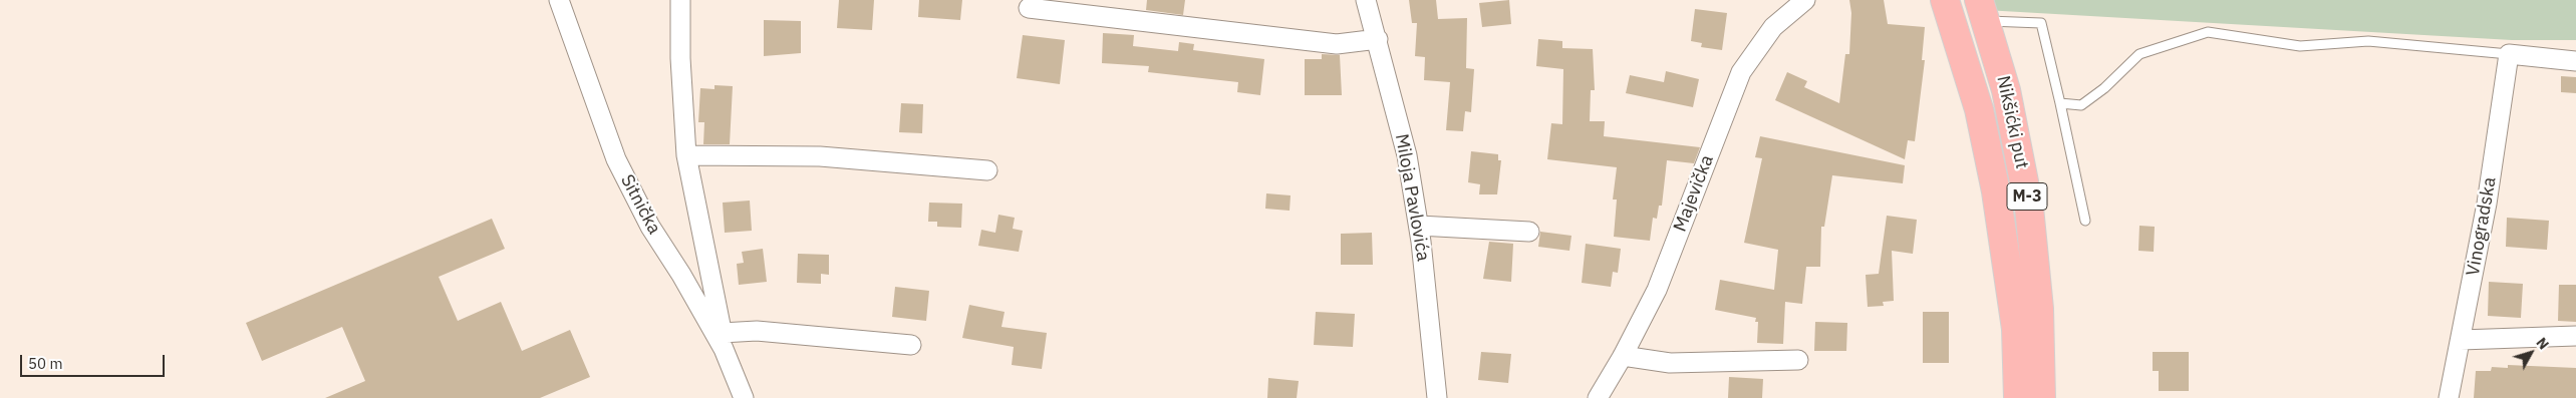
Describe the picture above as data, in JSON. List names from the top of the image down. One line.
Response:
{"streets":{"main road":["Nikšićki put","M-3"],"street":["Majevička","Miloja Pavlovića","Sitnička","Vinogradska"]},"scale_bar":"50 m","north":"top right"}
